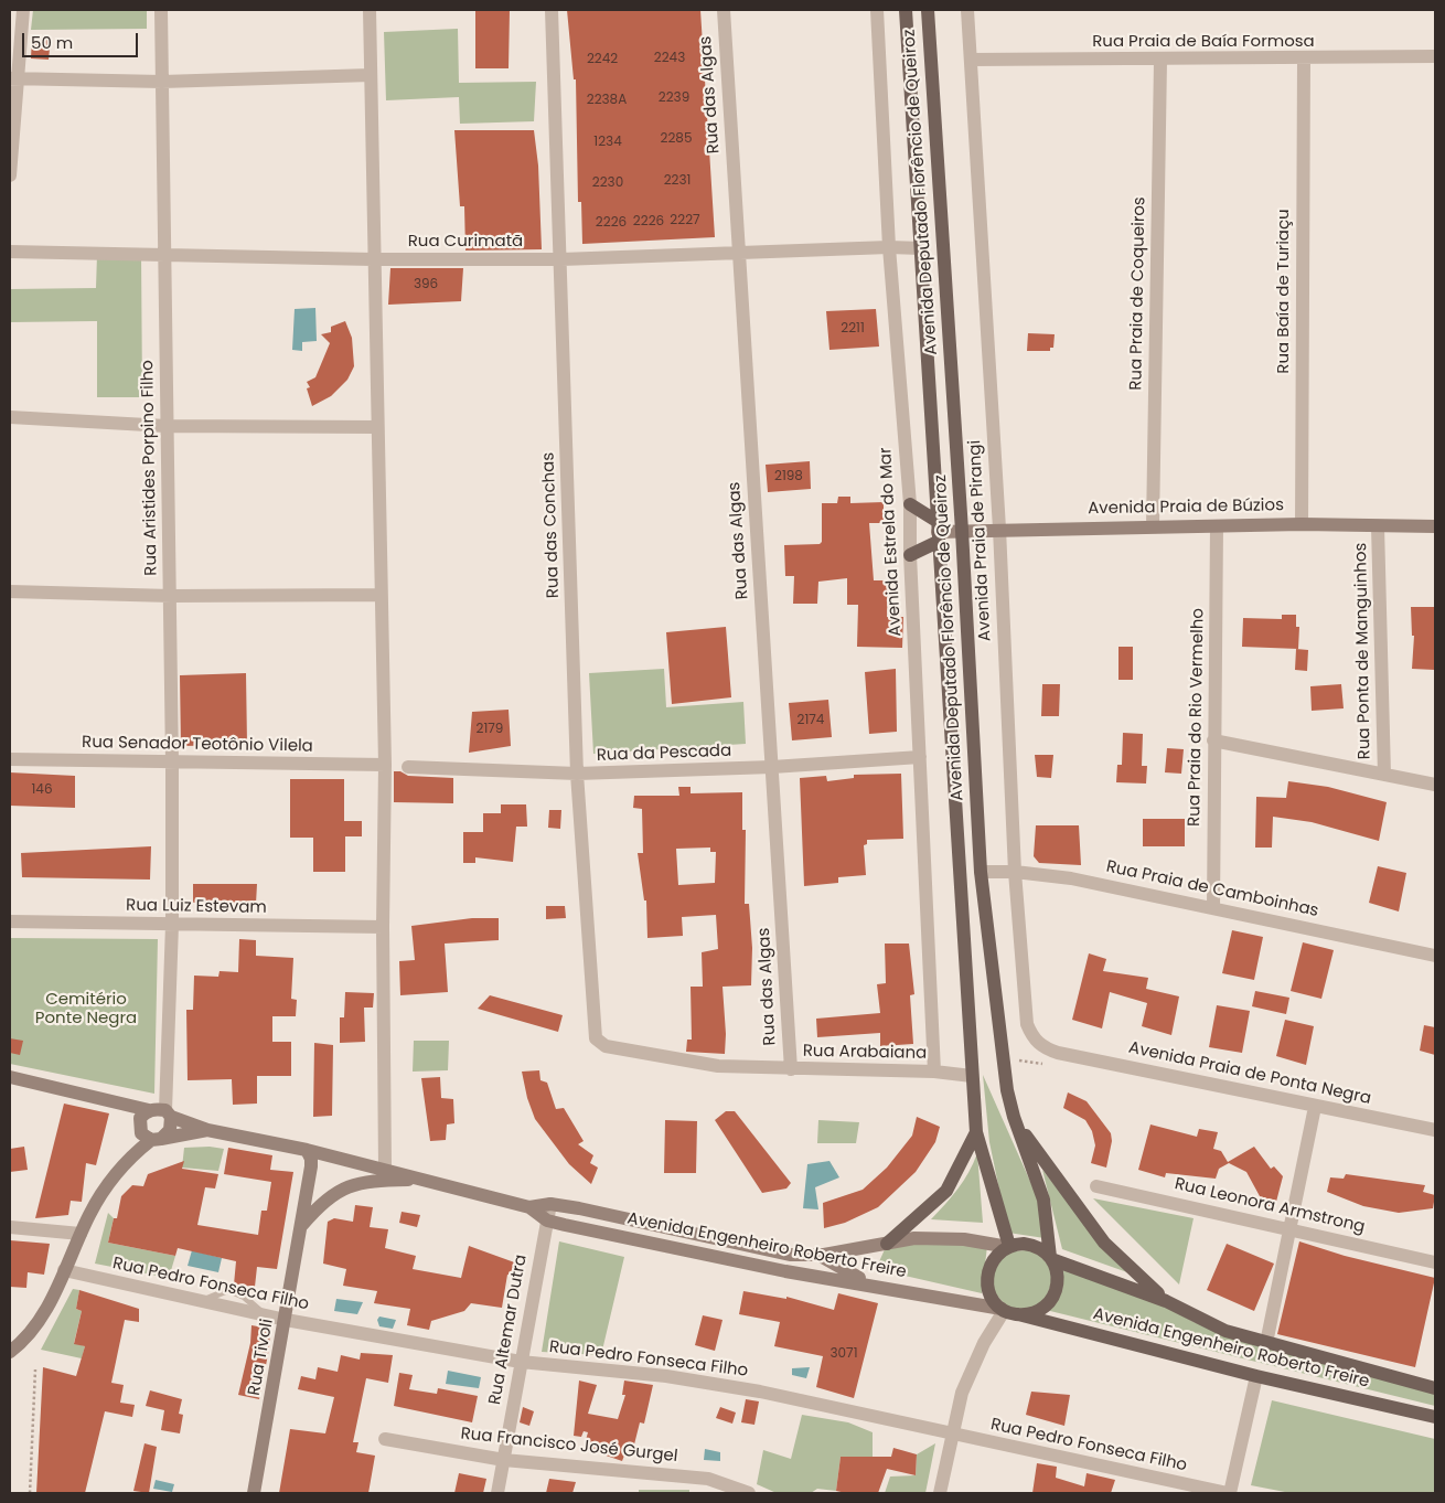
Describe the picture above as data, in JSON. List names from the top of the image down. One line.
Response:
{"streets":{"main road":["Avenida Deputado Florêncio de Queiroz","Avenida Praia de Búzios","Avenida Engenheiro Roberto Freire","Rua Tivoli"],"street":["Rua Praia de Baía Formosa","Rua das Algas","Rua Curimatã","Rua Baía de Turiaçu","Rua Praia de Coqueiros","Rua Aristides Porpino Filho","Rua das Conchas","Avenida Praia de Pirangi","Avenida Estrela do Mar","Rua Ponta de Manguinhos","Rua Praia do Rio Vermelho","Rua Senador Teotônio Vilela","Rua da Pescada","Rua Praia de Camboinhas","Rua Luiz Estevam","Rua Arabaiana","Avenida Praia de Ponta Negra","Rua Leonora Armstrong","Rua Pedro Fonseca Filho","Rua Altemar Dutra","Rua Francisco José Gurgel"]},"crossings":[["Rua Praia de Baía Formosa","Rua Baía de Turiaçu"],["Rua Praia de Baía Formosa","Rua Praia de Coqueiros"],["Rua Praia de Baía Formosa","Avenida Praia de Pirangi"],["Rua das Algas","Rua Curimatã"],["Rua das Algas","Rua da Pescada"],["Rua das Algas","Rua Arabaiana"],["Avenida Deputado Florêncio de Queiroz","Rua Curimatã"],["Avenida Deputado Florêncio de Queiroz","Avenida Praia de Búzios"],["Avenida Deputado Florêncio de Queiroz","Rua Praia de Camboinhas"],["Avenida Deputado Florêncio de Queiroz","Rua Arabaiana"],["Avenida Deputado Florêncio de Queiroz","Avenida Engenheiro Roberto Freire"],["Rua Curimatã","Rua Aristides Porpino Filho"],["Rua Curimatã","Rua das Conchas"],["Rua Curimatã","Avenida Estrela do Mar"],["Rua Baía de Turiaçu","Avenida Praia de Búzios"],["Rua Praia de Coqueiros","Avenida Praia de Búzios"],["Rua Aristides Porpino Filho","Rua Senador Teotônio Vilela"],["Rua Aristides Porpino Filho","Rua Luiz Estevam"],["Rua Aristides Porpino Filho","Avenida Engenheiro Roberto Freire"],["Avenida Praia de Búzios","Avenida Praia de Pirangi"],["Avenida Praia de Búzios","Rua Ponta de Manguinhos"],["Avenida Praia de Búzios","Rua Praia do Rio Vermelho"],["Rua das Conchas","Rua da Pescada"],["Rua das Conchas","Rua Arabaiana"],["Avenida Praia de Pirangi","Rua Praia de Camboinhas"],["Avenida Praia de Pirangi","Avenida Praia de Ponta Negra"],["Avenida Estrela do Mar","Rua da Pescada"],["Avenida Estrela do Mar","Rua Arabaiana"],["Rua Praia do Rio Vermelho","Rua Praia de Camboinhas"],["Avenida Engenheiro Roberto Freire","Rua Altemar Dutra"],["Avenida Engenheiro Roberto Freire","Rua Tivoli"],["Rua Pedro Fonseca Filho","Rua Altemar Dutra"],["Rua Pedro Fonseca Filho","Rua Tivoli"],["Rua Altemar Dutra","Rua Francisco José Gurgel"]],"parks":["Cemitério Ponte Negra"],"house_numbers":["2243","2242","2239","2238A","2285","1234","2231","2230","2227","2226","2226","396","2211","2198","2174","2179","146","3071"],"scale_bar":"50 m"}
